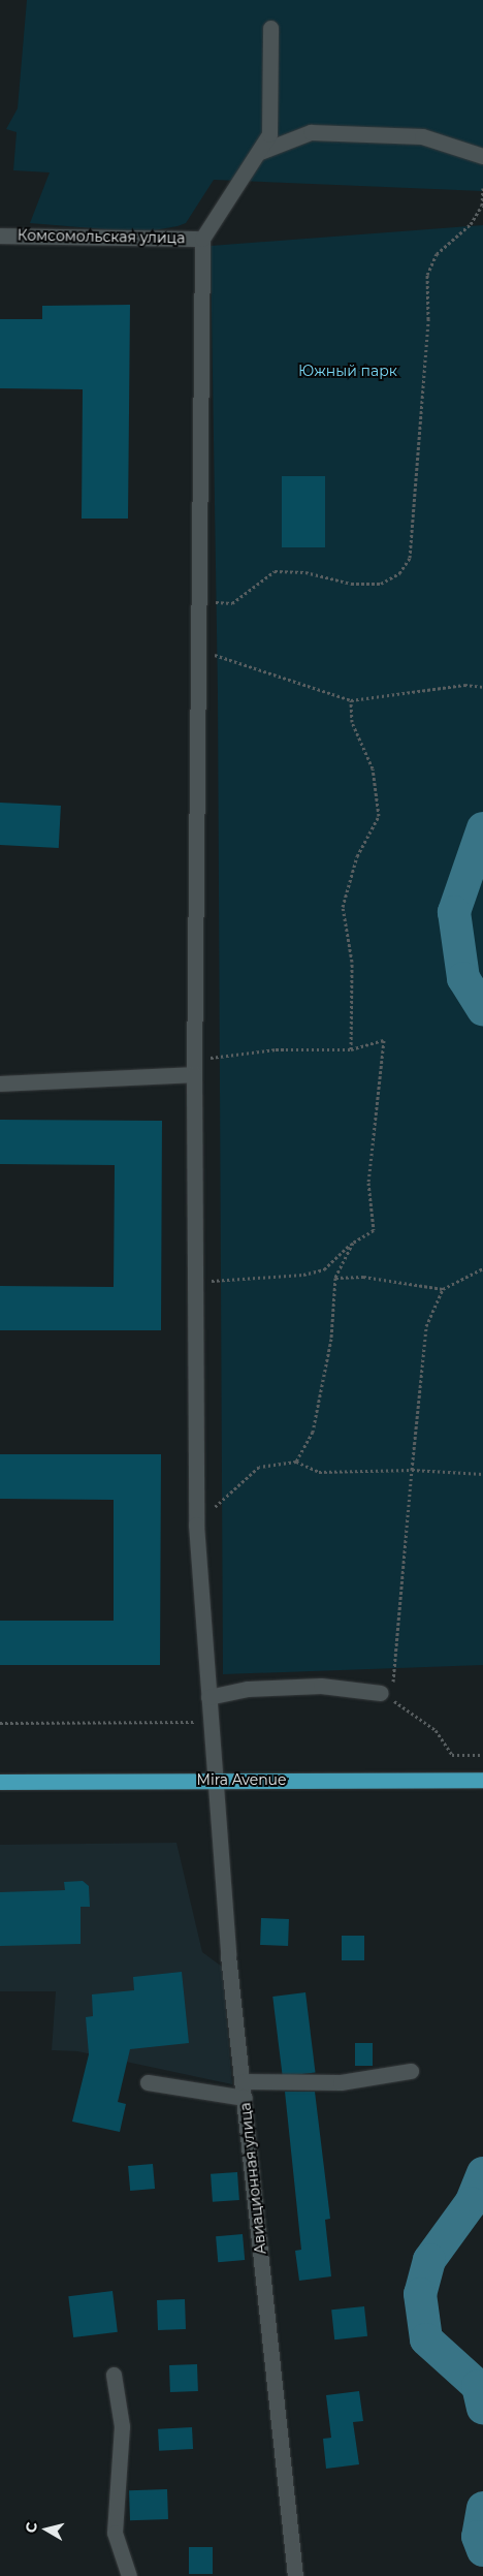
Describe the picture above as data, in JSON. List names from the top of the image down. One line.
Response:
{"streets":{"main road":["Mira Avenue"],"street":["Комсомольская улица","Авиационная улица"]},"crossings":[["Комсомольская улица","Авиационная улица"],["Mira Avenue","Авиационная улица"]],"parks":["Южный парк"],"north":"left"}
